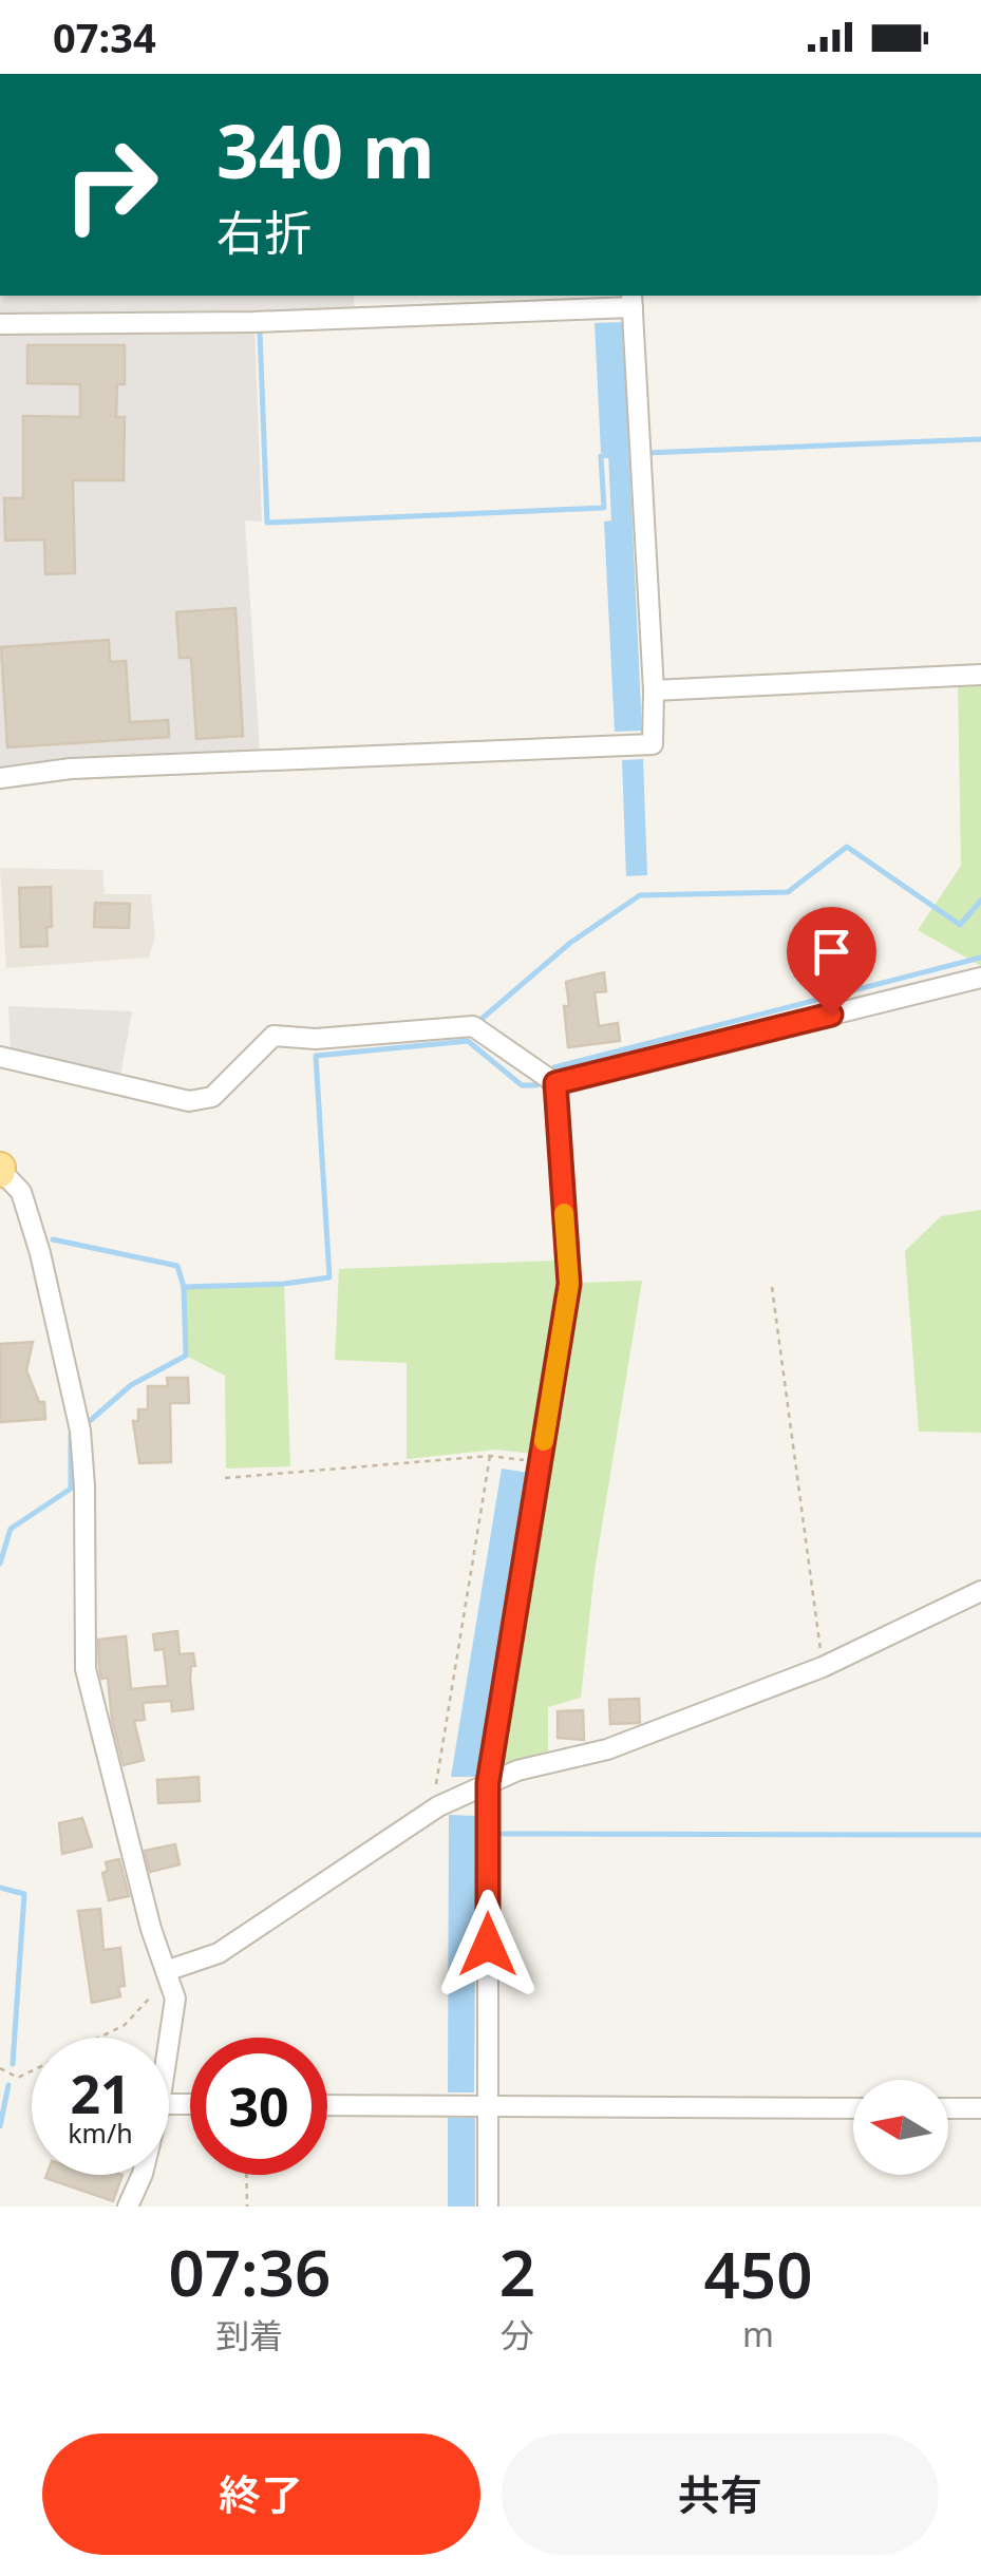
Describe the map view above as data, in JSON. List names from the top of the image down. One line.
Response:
{"north":"left","page":{"status":"07:34","turn":["340 m","右折"],"speed":"21 km/h","limit":"30","eta":["07:36","到着","2","分","450","m"],"buttons":["終了","共有"]}}
